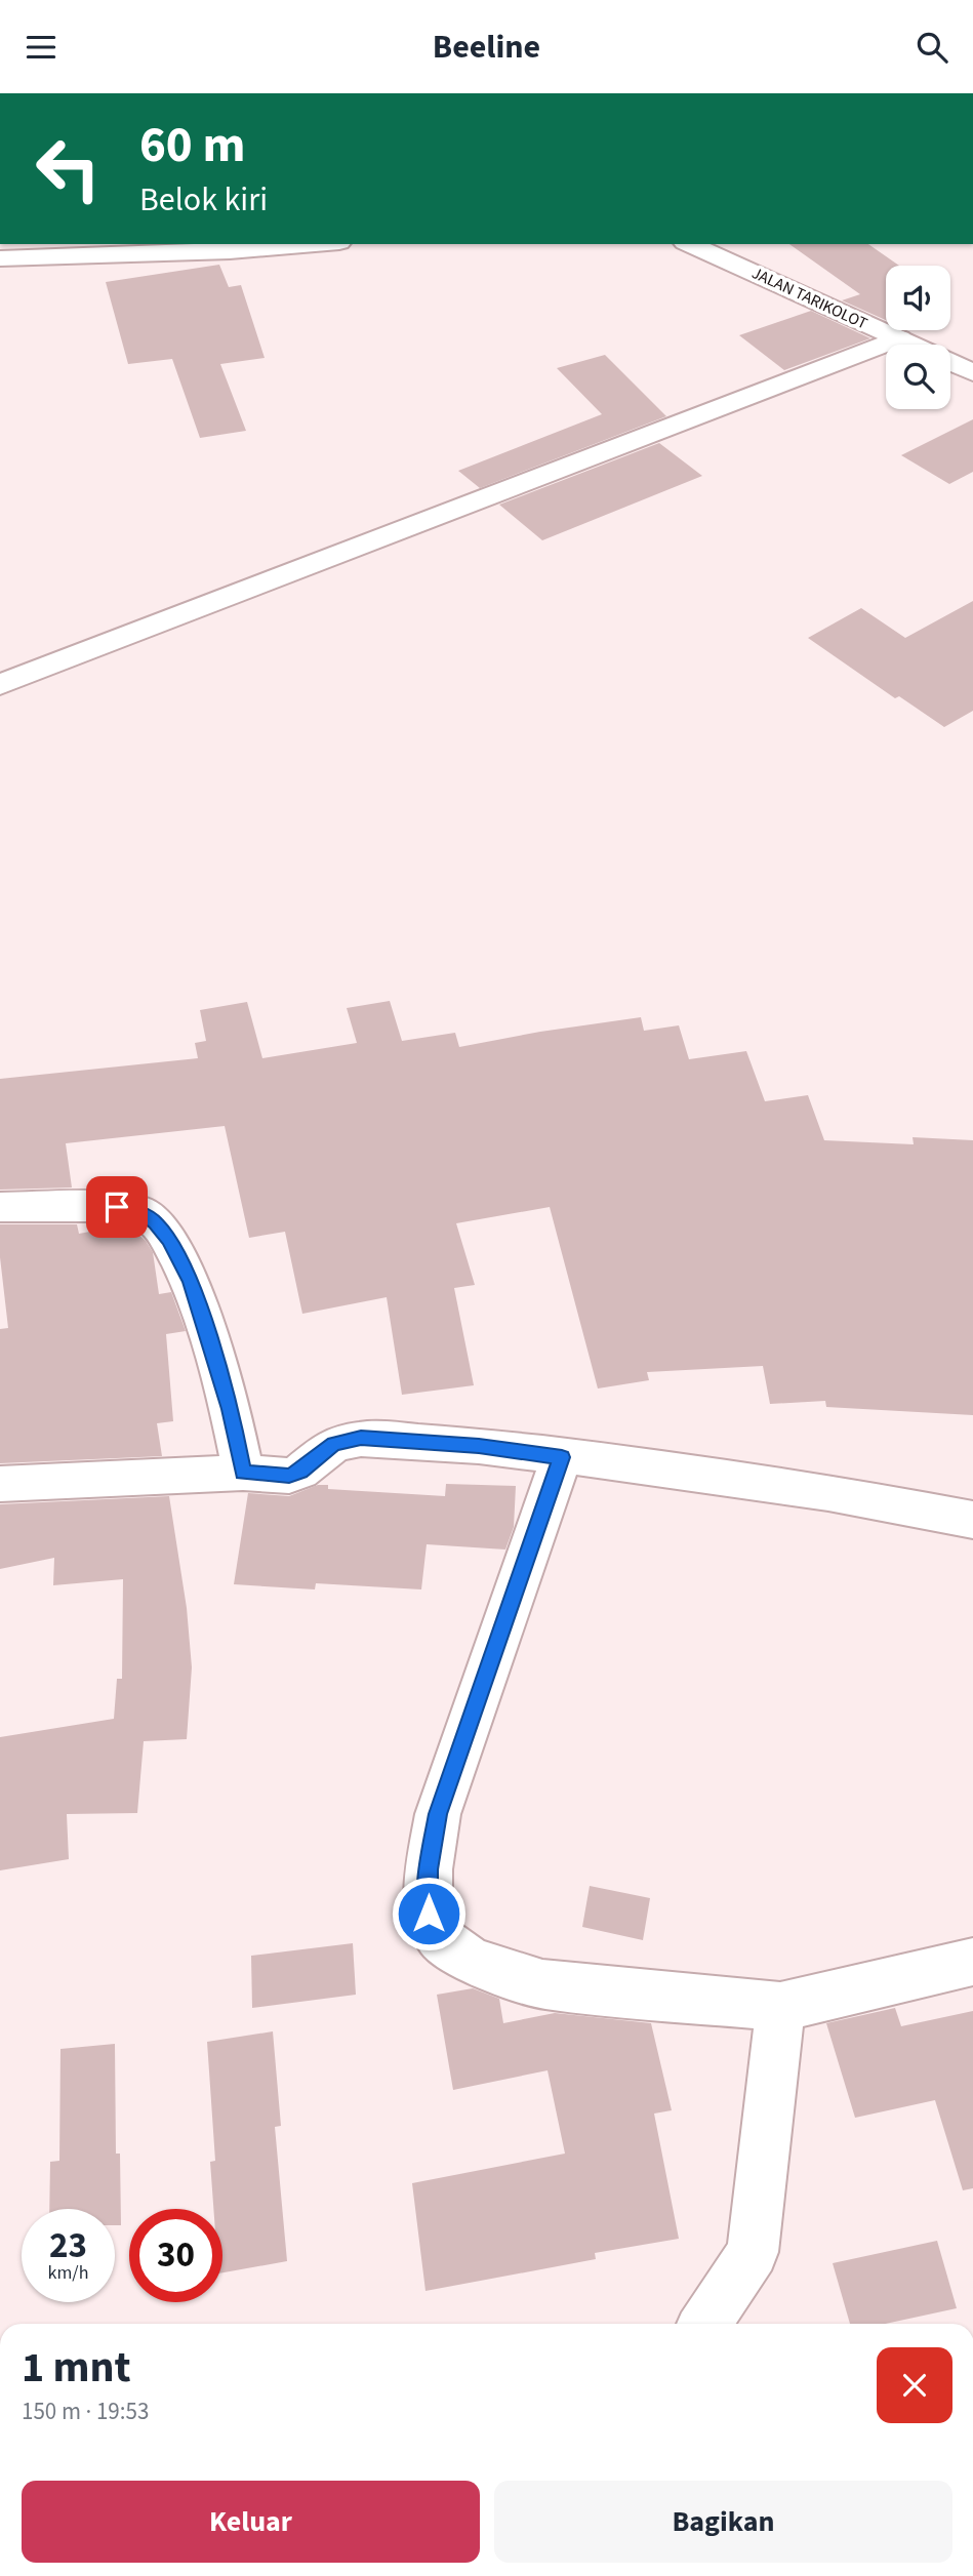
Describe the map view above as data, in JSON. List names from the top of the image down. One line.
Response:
{"streets":{"street":["JALAN TARIKOLOT"]},"page":{"header":"Beeline","turn":["60 m","Belok kiri"],"speed":"23 km/h","limit":"30","heading":["1 mnt","150 m · 19:53"],"buttons":["Keluar","Bagikan"]}}
